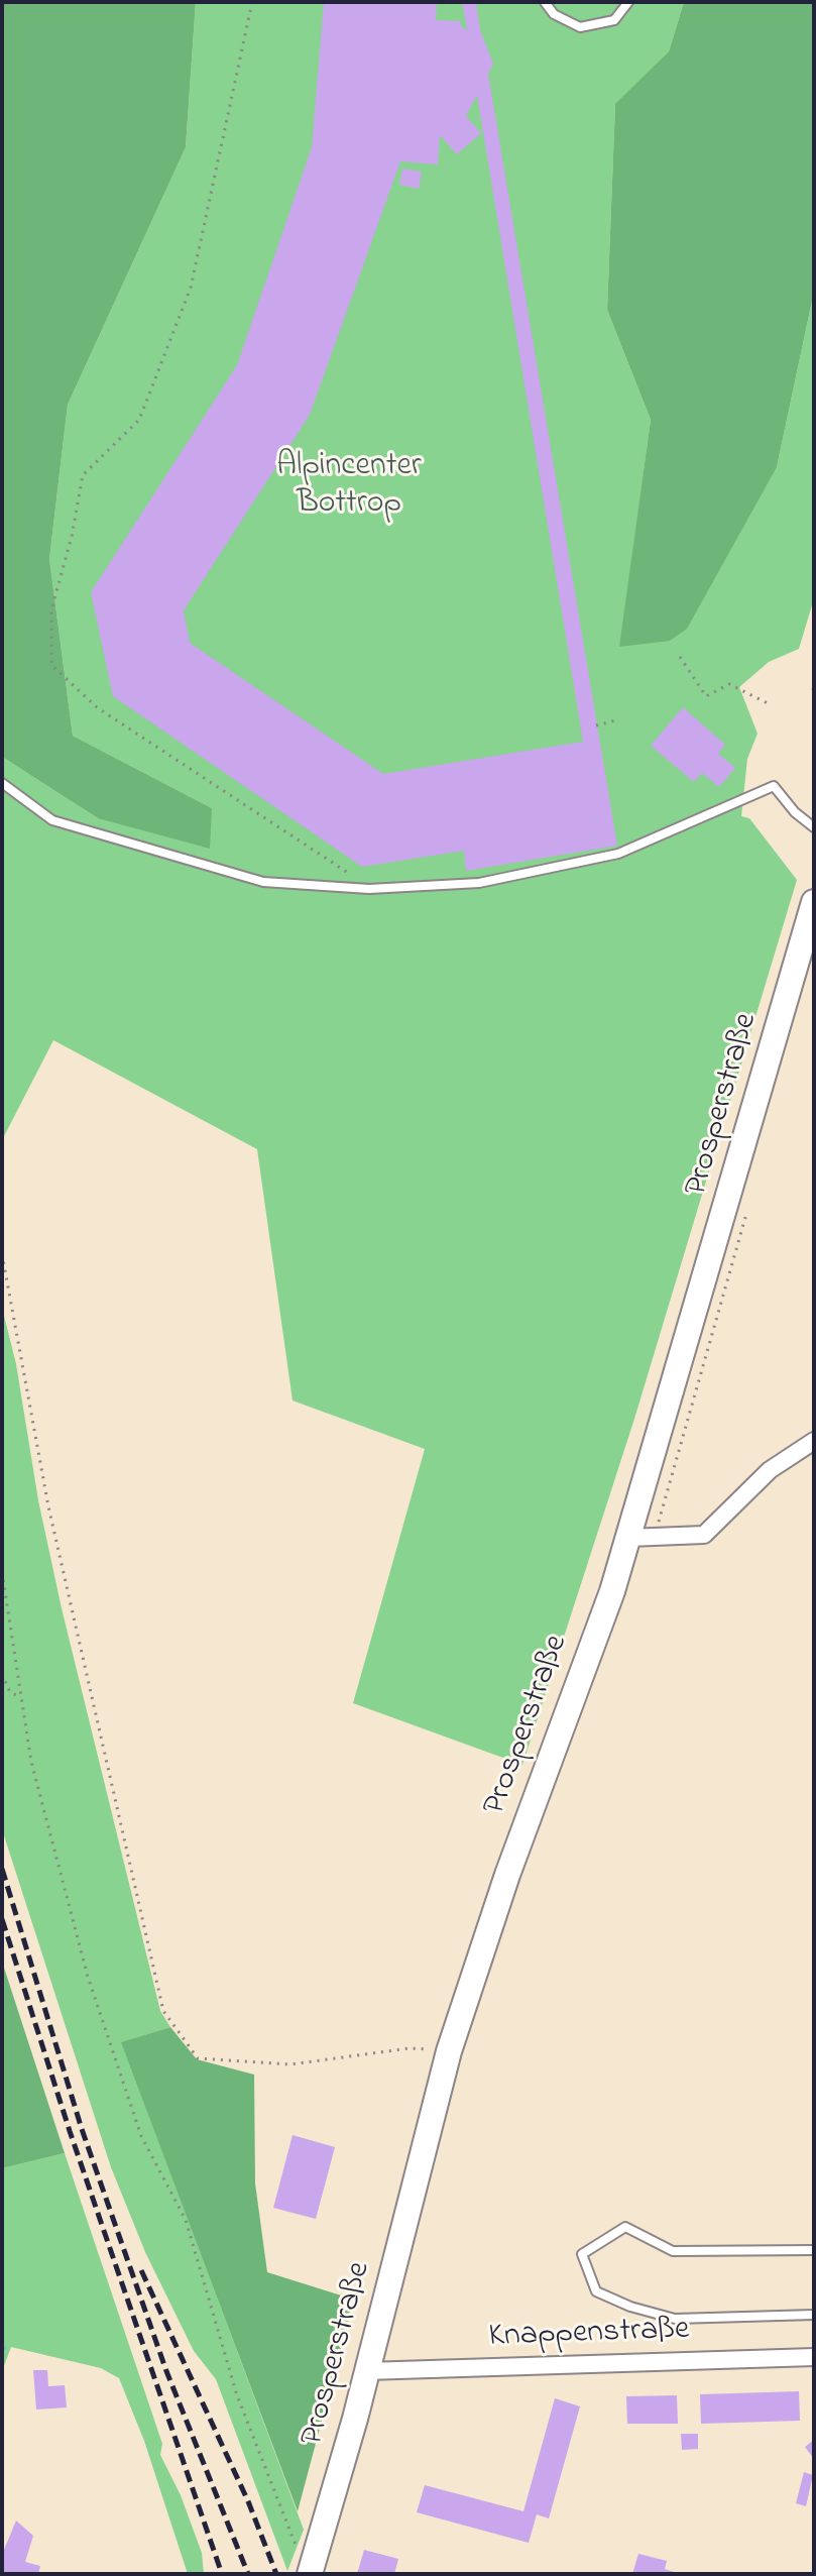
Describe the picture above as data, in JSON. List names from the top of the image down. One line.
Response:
{"streets":{"main road":["Prosperstraße"],"street":["Knappenstraße"]},"crossings":[["Prosperstraße","Knappenstraße"]],"parks":["Alpincenter Bottrop"]}
